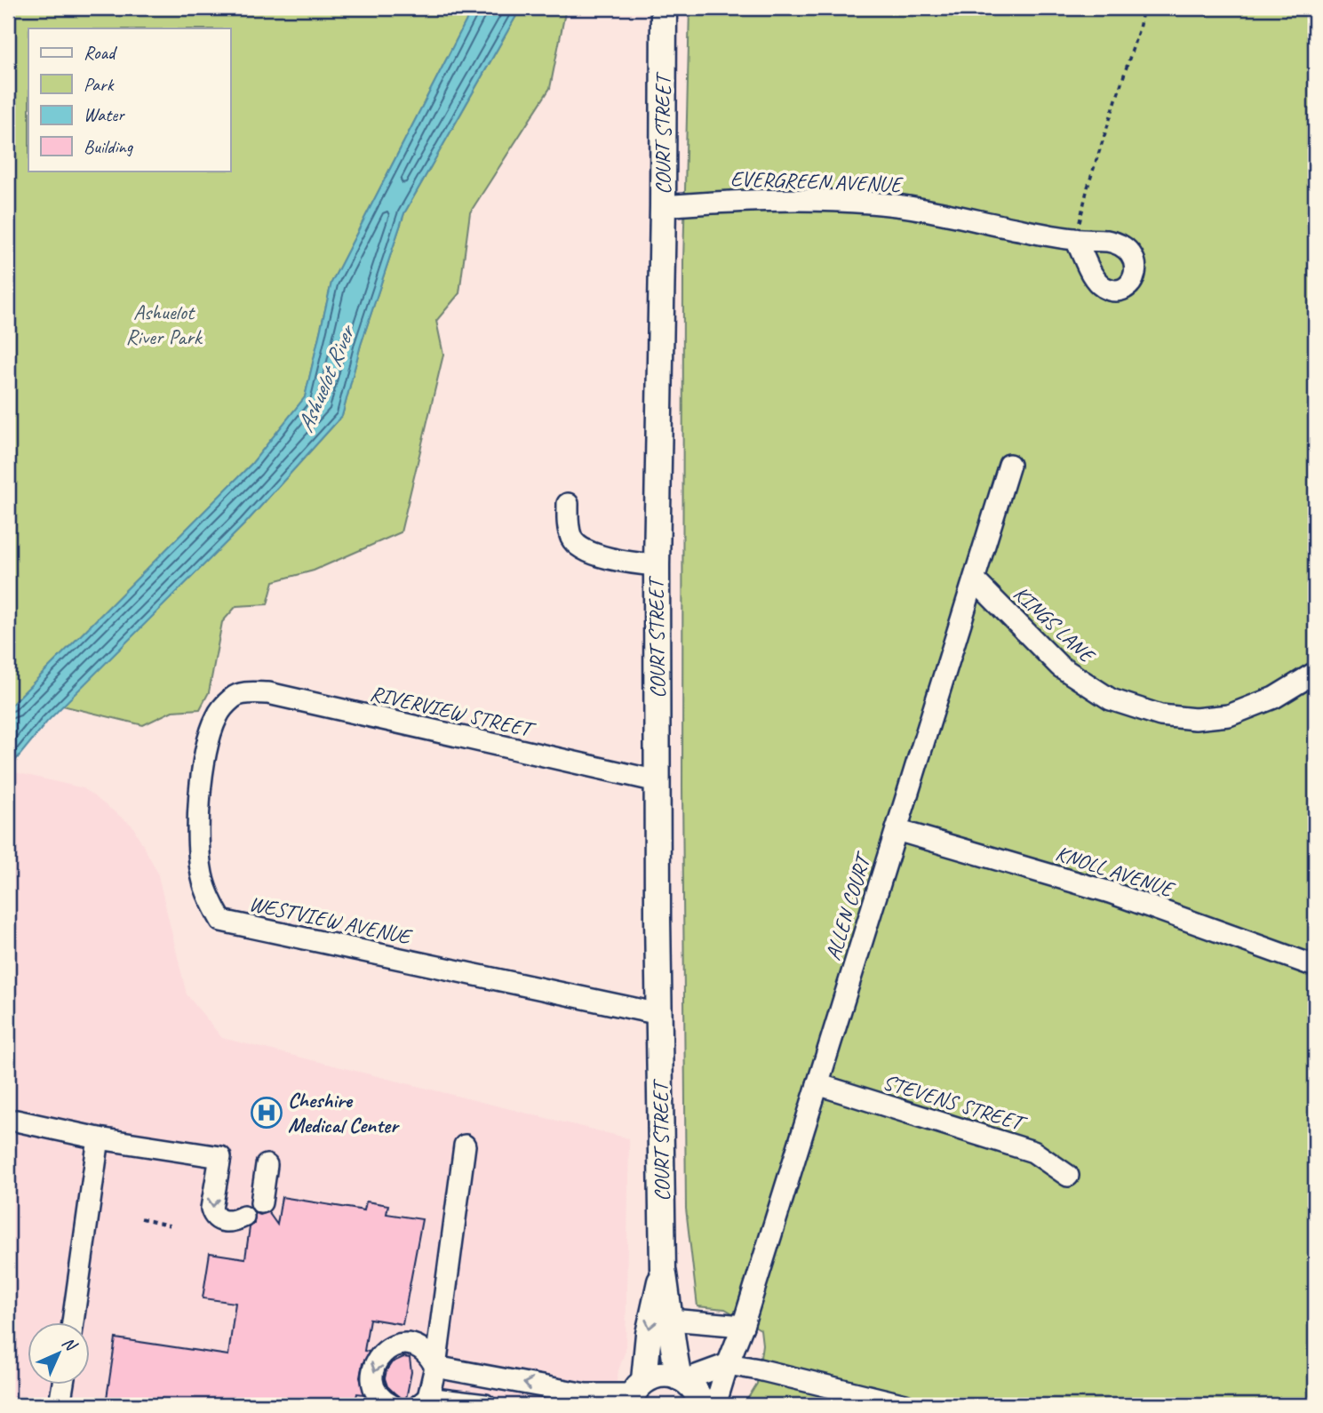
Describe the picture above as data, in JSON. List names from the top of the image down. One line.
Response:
{"streets":{"main road":["COURT STREET"],"street":["EVERGREEN AVENUE","KINGS LANE","RIVERVIEW STREET","KNOLL AVENUE","ALLEN COURT","WESTVIEW AVENUE","STEVENS STREET"]},"crossings":[["COURT STREET","EVERGREEN AVENUE"],["COURT STREET","RIVERVIEW STREET"],["COURT STREET","WESTVIEW AVENUE"],["KINGS LANE","ALLEN COURT"],["RIVERVIEW STREET","WESTVIEW AVENUE"],["KNOLL AVENUE","ALLEN COURT"],["ALLEN COURT","STEVENS STREET"]],"water":["Ashuelot River"],"parks":["Ashuelot River Park"],"places":{"hospital":["Cheshire Medical Center"]},"legend":["Road","Park","Water","Building"],"north":"top right"}
